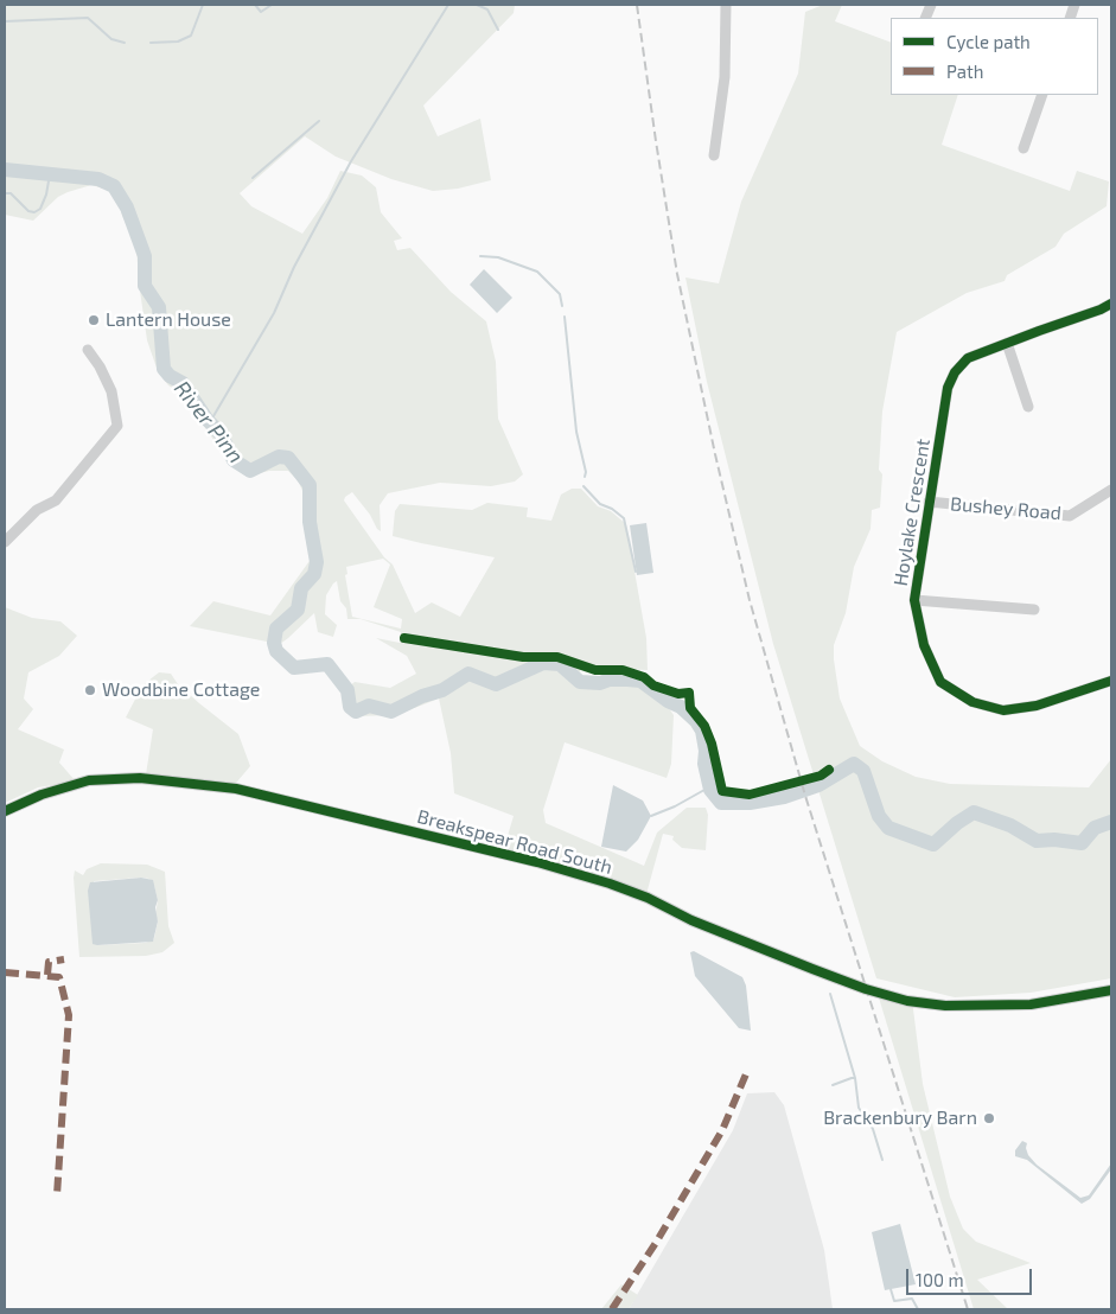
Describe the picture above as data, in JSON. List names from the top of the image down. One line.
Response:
{"streets":{"street":["Bushey Road","Hoylake Crescent","Breakspear Road South"]},"crossings":[["Bushey Road","Hoylake Crescent"]],"water":["River Pinn"],"places":["Lantern House","Woodbine Cottage","Brackenbury Barn"],"legend":["Cycle path","Path"],"scale_bar":"100 m"}
